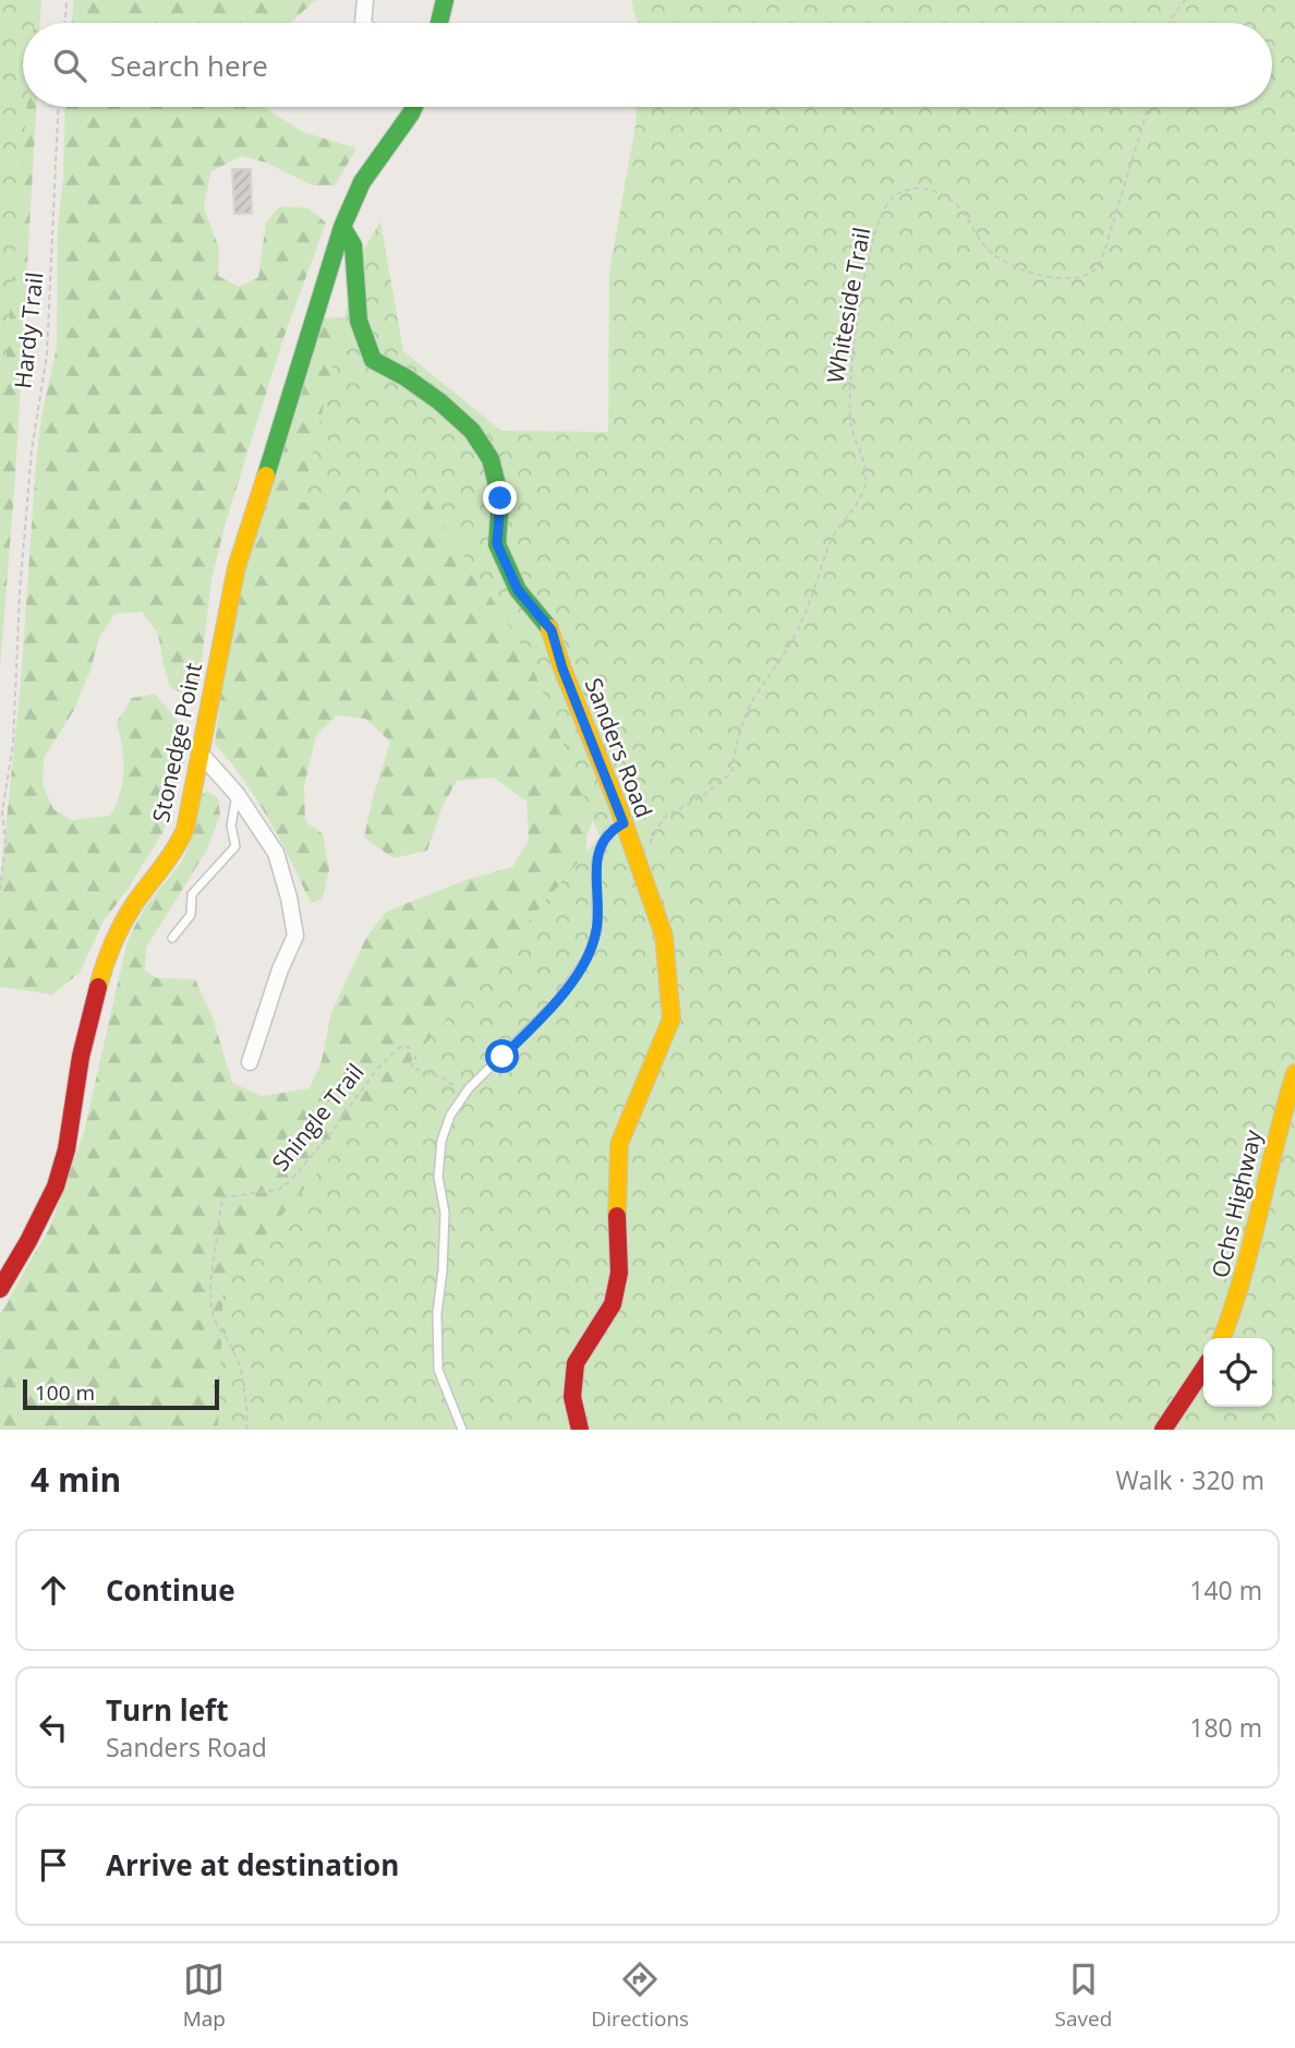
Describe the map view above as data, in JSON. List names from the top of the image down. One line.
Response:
{"streets":{"main road":["Stonedge Point","Sanders Road","Ochs Highway"],"path":["Whiteside Trail","Hardy Trail","Shingle Trail"]},"crossings":[["Whiteside Trail","Sanders Road"],["Stonedge Point","Sanders Road"]],"scale_bar":"100 m","page":{"search":"Search here","scale":"100 m","heading":["4 min","Walk · 320 m"],"list":[["Continue","140 m"],["Turn left","Sanders Road","180 m"],"Arrive at destination"],"nav":["Map","Directions","Saved"]}}
